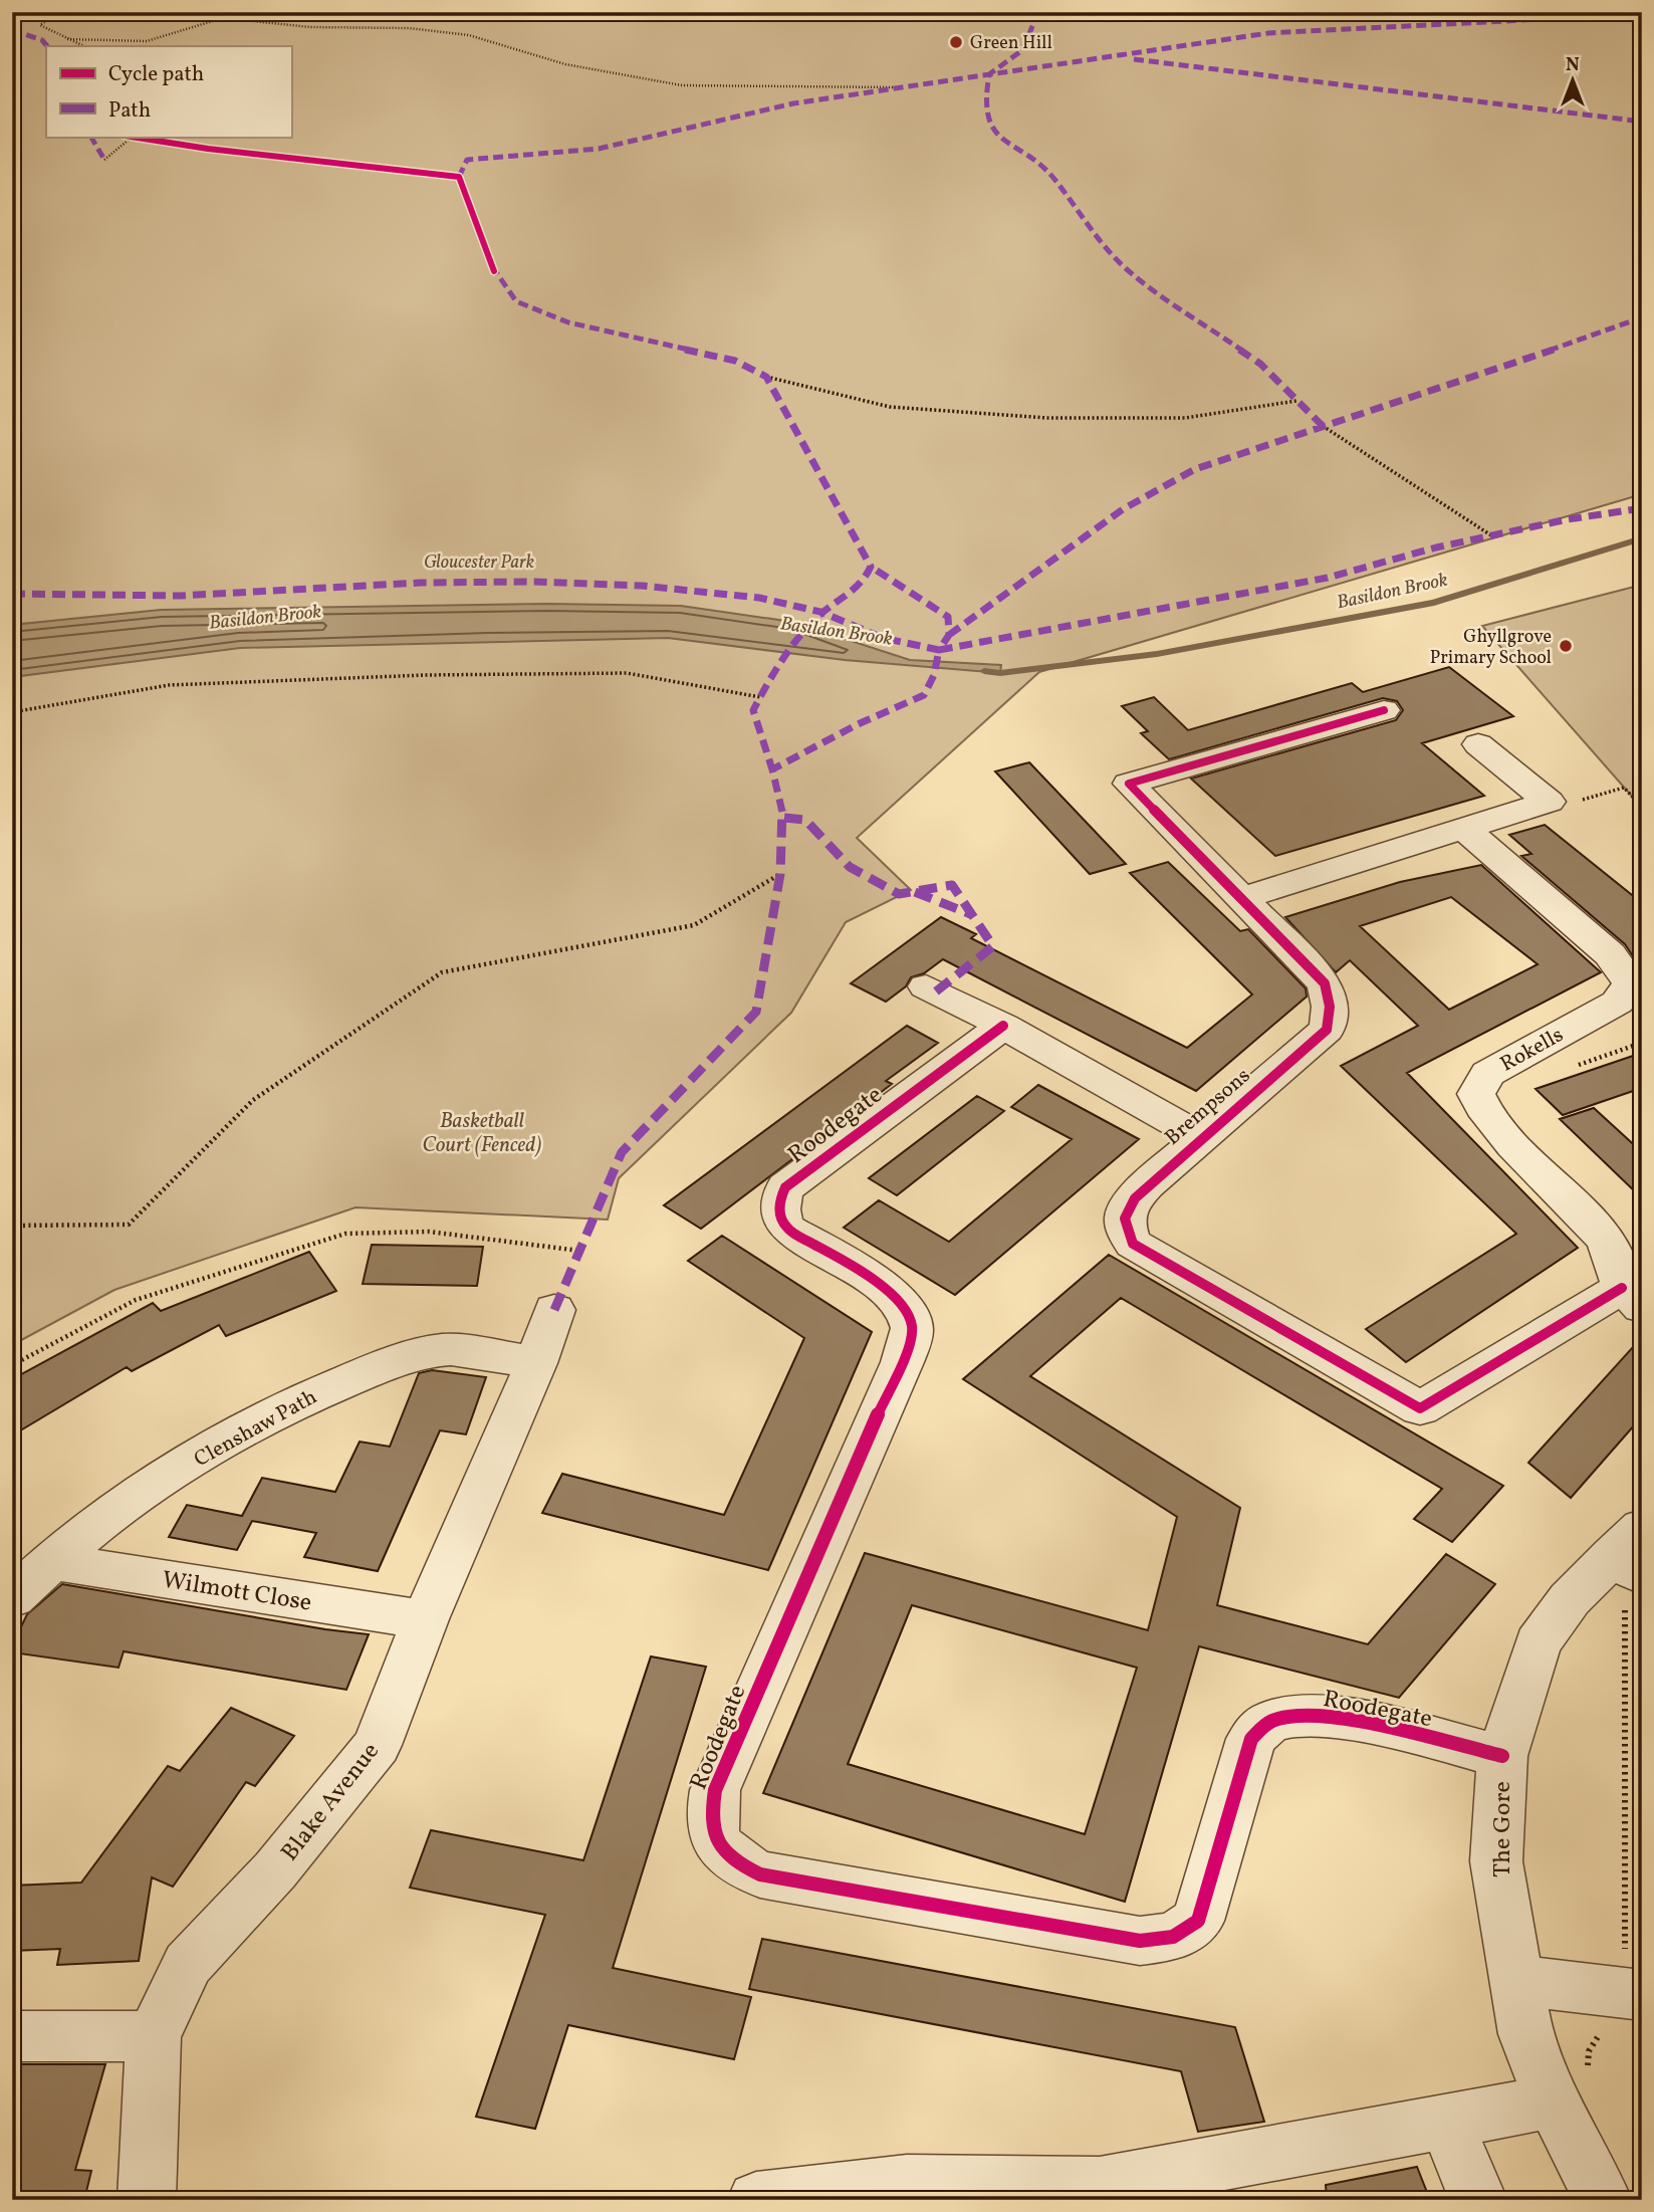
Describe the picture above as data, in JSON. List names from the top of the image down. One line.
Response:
{"streets":{"street":["Rokells","Brempsons","Roodegate","Clenshaw Path","Wilmott Close","Blake Avenue","The Gore"]},"crossings":[["Rokells","Brempsons"],["Roodegate","The Gore"],["Clenshaw Path","Wilmott Close"],["Clenshaw Path","Blake Avenue"],["Wilmott Close","Blake Avenue"]],"water":["Basildon Brook"],"parks":["Gloucester Park","Basketball Court (Fenced)"],"places":["Green Hill","Ghyllgrove Primary School"],"legend":["Cycle path","Path"],"north":"top"}
